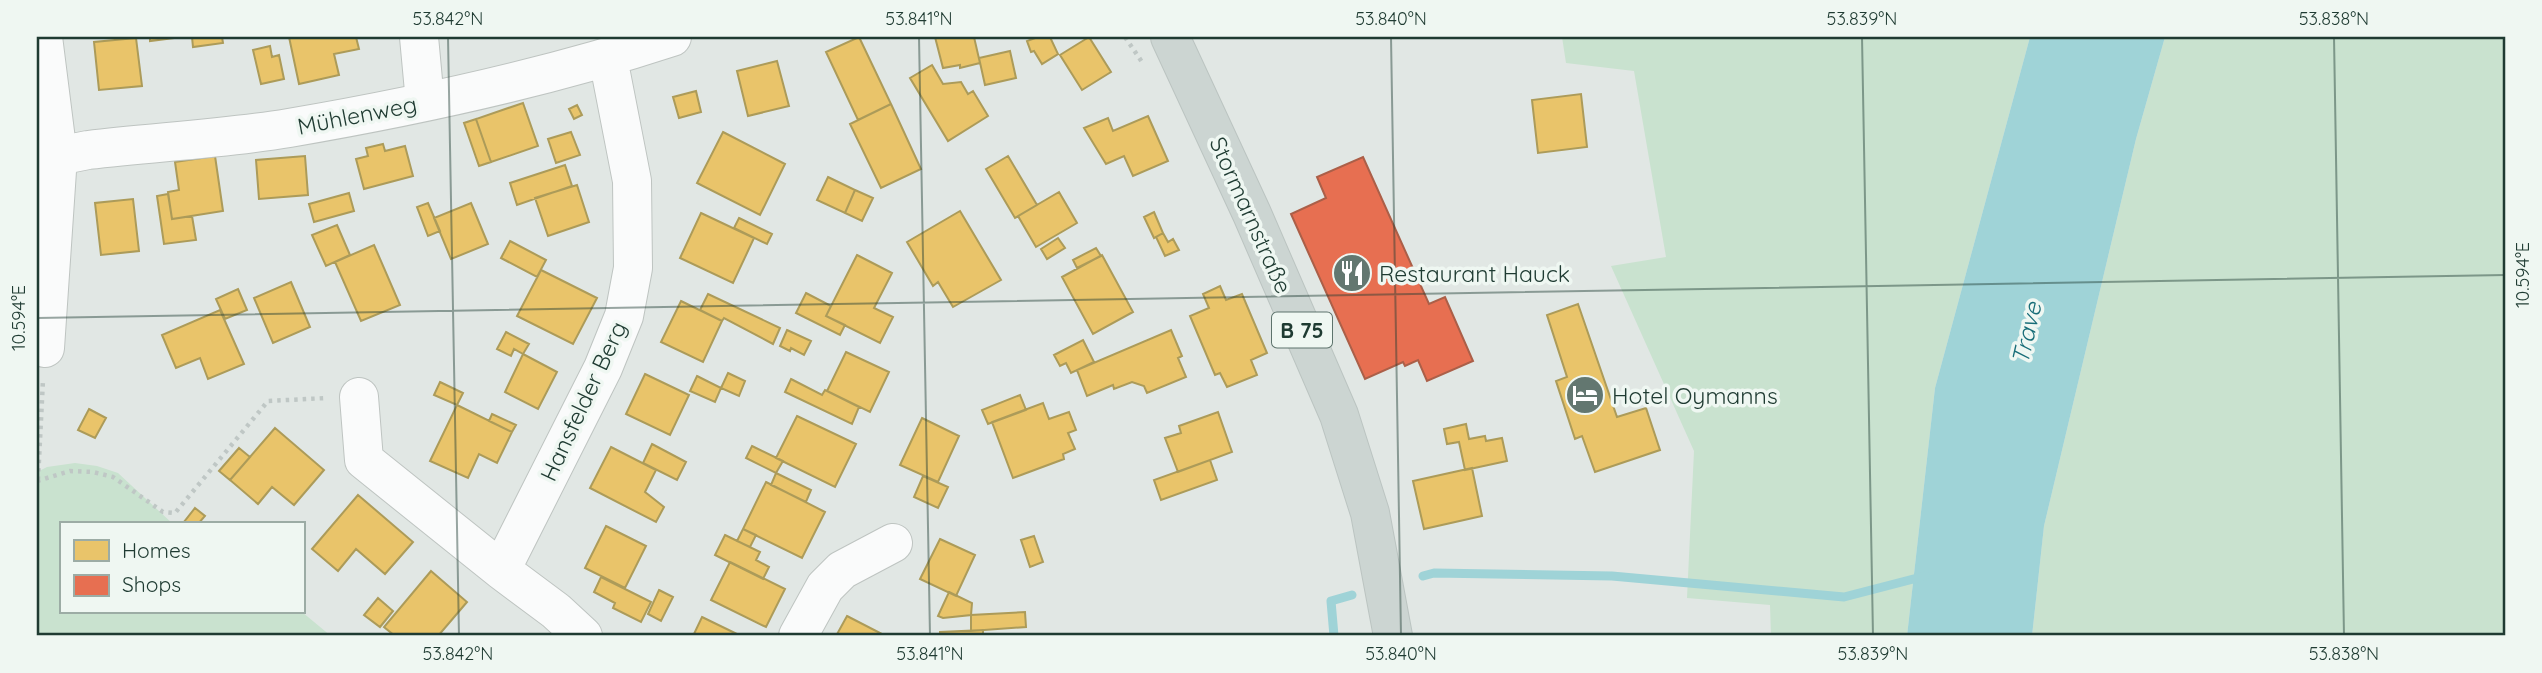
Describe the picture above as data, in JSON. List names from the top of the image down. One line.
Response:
{"streets":{"main road":["Stormarnstraße","B 75"],"street":["Mühlenweg","Hansfelder Berg"]},"crossings":[["Mühlenweg","Hansfelder Berg"]],"water":["Trave"],"places":{"restaurant":["Restaurant Hauck"],"hotel":["Hotel Oymanns"]},"legend":["Homes","Shops"],"coordinates":["53.842°N","53.841°N","53.840°N","53.839°N","53.838°N","10.594°E"]}
